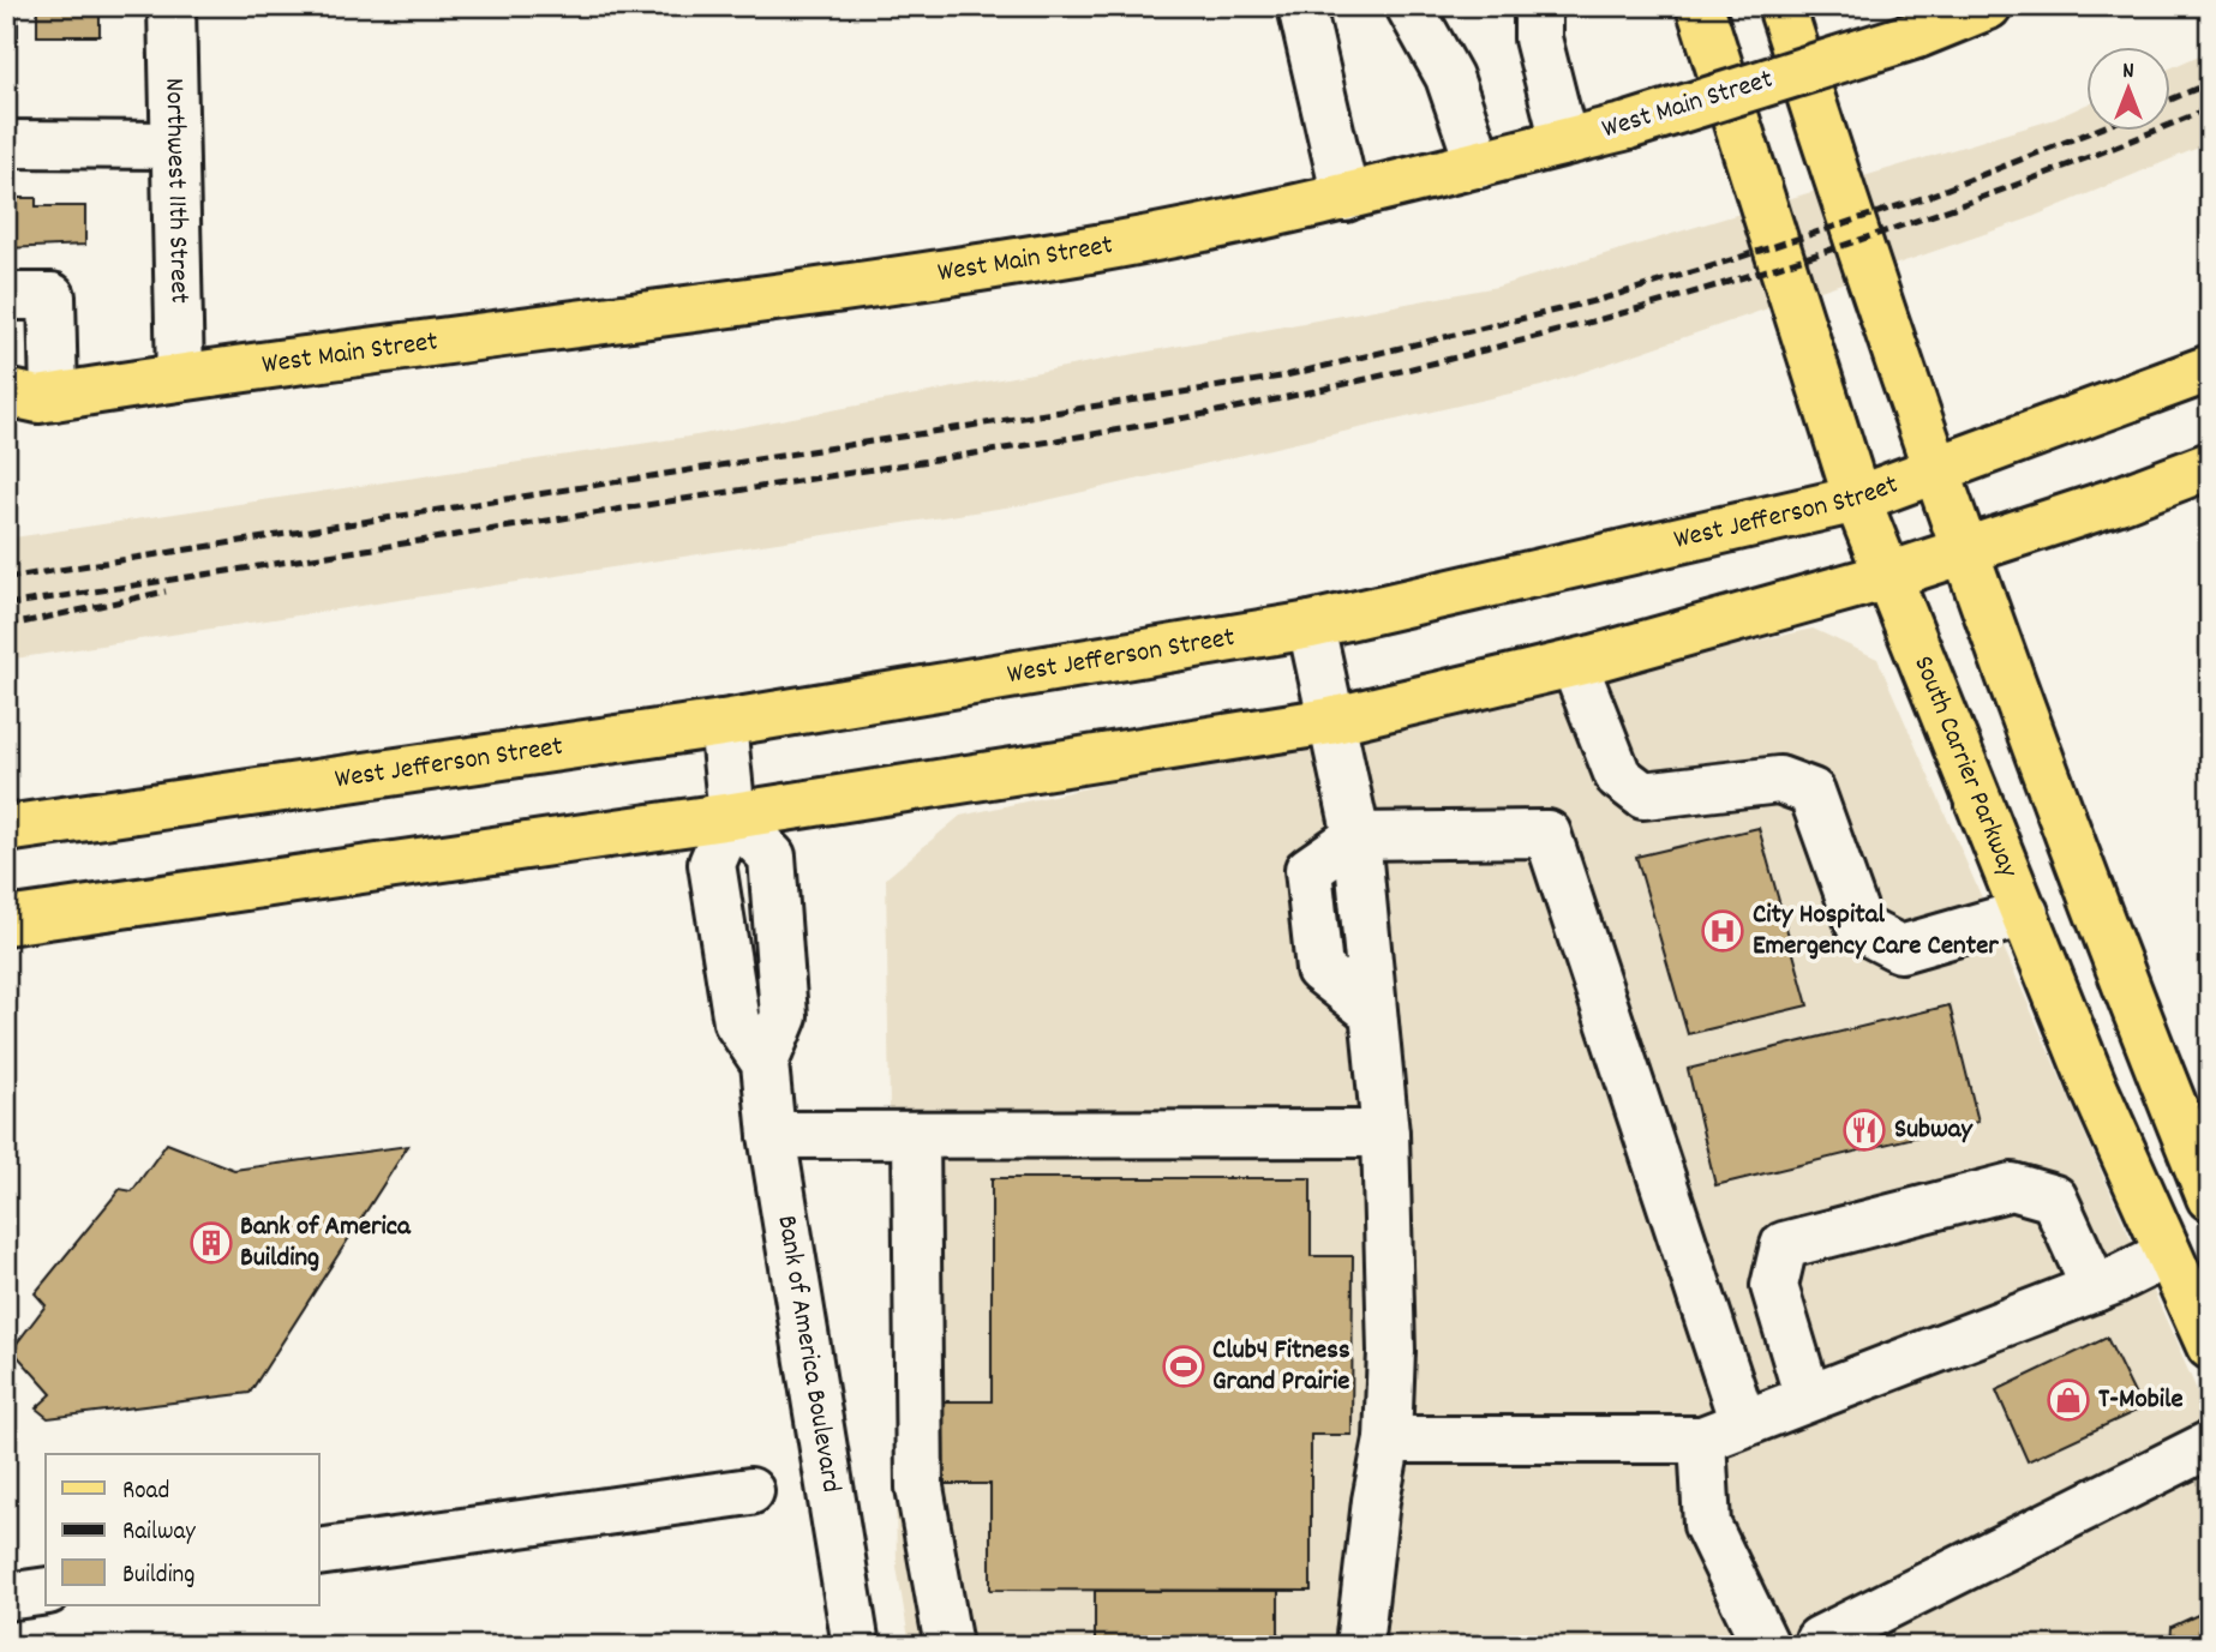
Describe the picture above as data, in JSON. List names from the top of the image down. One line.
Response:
{"streets":{"main road":["West Main Street","West Jefferson Street","South Carrier Parkway"],"street":["Northwest 11th Street","Bank of America Boulevard"]},"crossings":[["West Main Street","Northwest 11th Street"],["West Jefferson Street","South Carrier Parkway"]],"places":{"hospital":["City Hospital Emergency Care Center"],"restaurant":["Subway"],"building":["Bank of America Building"],"sports":["Club4 Fitness Grand Prairie"],"shop":["T-Mobile"]},"legend":["Road","Railway","Building"],"north":"top"}
